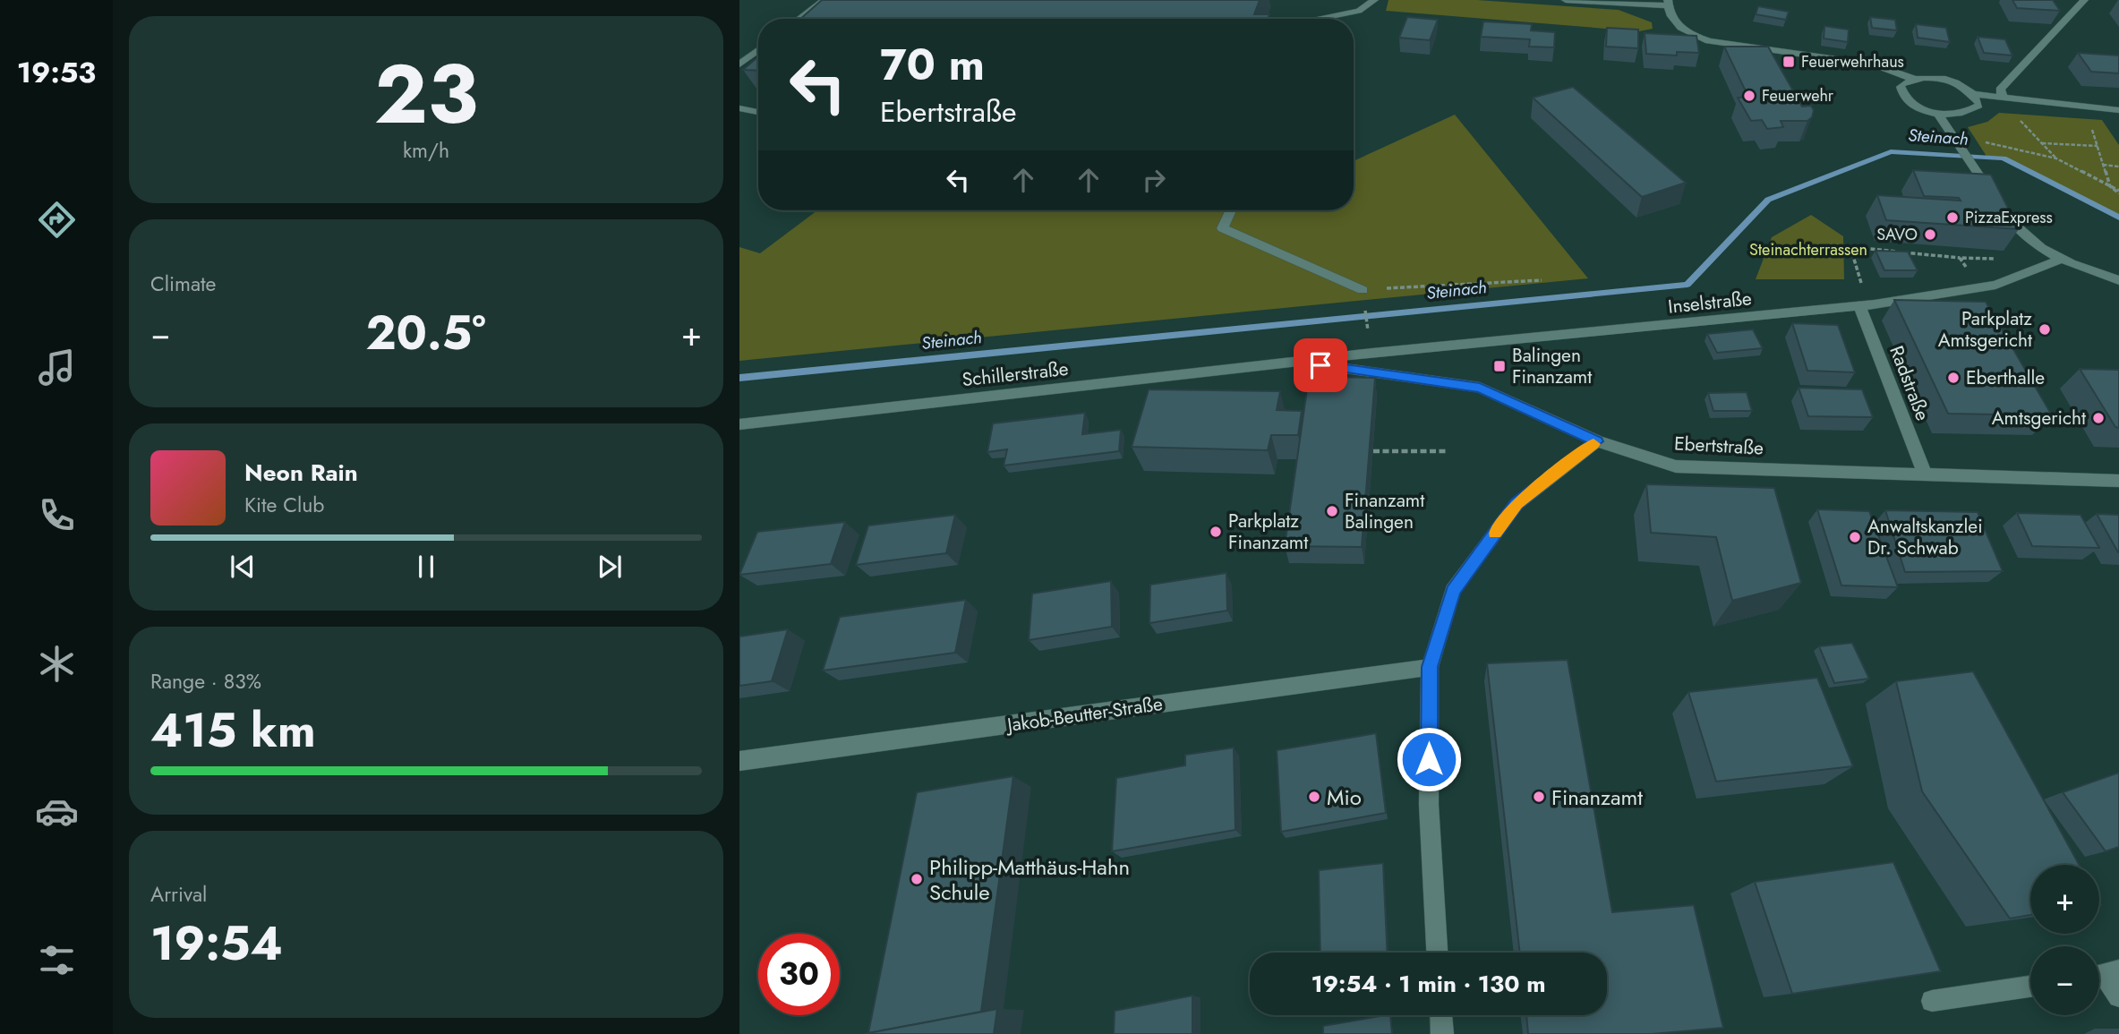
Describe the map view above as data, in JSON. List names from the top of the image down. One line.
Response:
{"streets":{"street":["Inselstraße","Schillerstraße","Radstraße","Ebertstraße","Jakob-Beutter-Straße"]},"crossings":[["Inselstraße","Schillerstraße"],["Inselstraße","Radstraße"],["Inselstraße","Ebertstraße"],["Schillerstraße","Ebertstraße"],["Radstraße","Ebertstraße"]],"water":["Steinach"],"parks":["Steinachterrassen"],"places":{"transit":["Feuerwehrhaus","Balingen Finanzamt"],"other":["Feuerwehr","PizzaExpress","SAVO","Parkplatz Amtsgericht","Eberthalle","Amtsgericht","Finanzamt Balingen","Parkplatz Finanzamt","Anwaltskanzlei Dr. Schwab","Mio","Finanzamt","Philipp-Matthäus-Hahn Schule"]},"page":{"tabs":"19:53","tile":[["23","km/h"],"Climate",["Range · 83%","415 km"],["Arrival","19:54"]],"turn":["70 m","Ebertstraße"],"heat":["−","20.5°","+"],"song":["Neon Rain","Kite Club"],"map_buttons":["+","−"],"limit":"30","trip":"19:54 · 1 min · 130 m"}}
